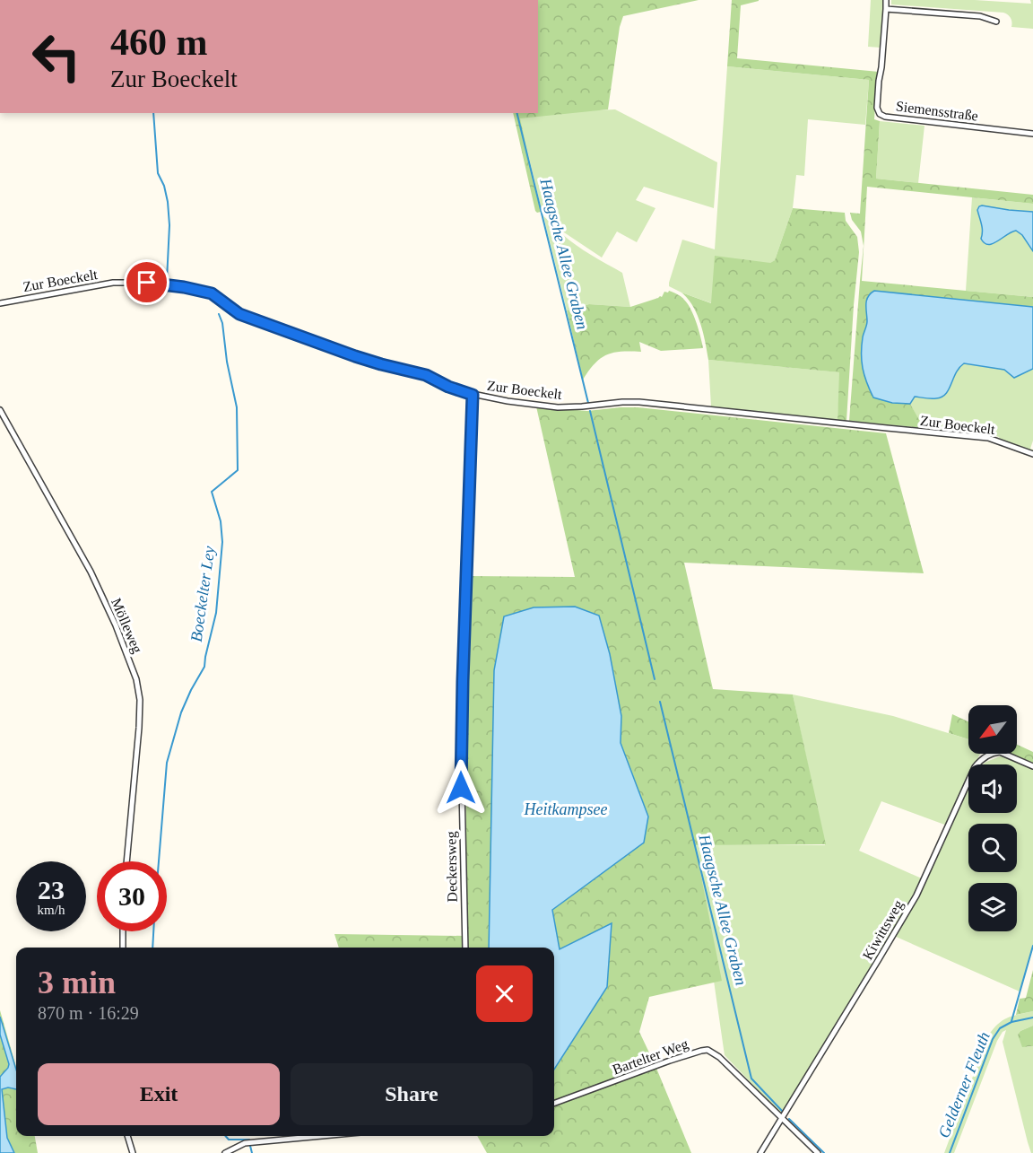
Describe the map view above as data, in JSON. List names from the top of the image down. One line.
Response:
{"streets":{"street":["Siemensstraße","Zur Boeckelt","Mölleweg","Deckersweg","Kiwittsweg","Bartelter Weg"]},"crossings":[["Zur Boeckelt","Deckersweg"],["Kiwittsweg","Bartelter Weg"]],"water":["Haagsche Allee Graben","Boeckelter Ley","Heitkampsee","Gelderner Fleuth"],"north":"bottom left","page":{"turn":["460 m","Zur Boeckelt"],"speed":"23 km/h","limit":"30","heading":["3 min","870 m · 16:29"],"buttons":["Exit","Share"]}}
